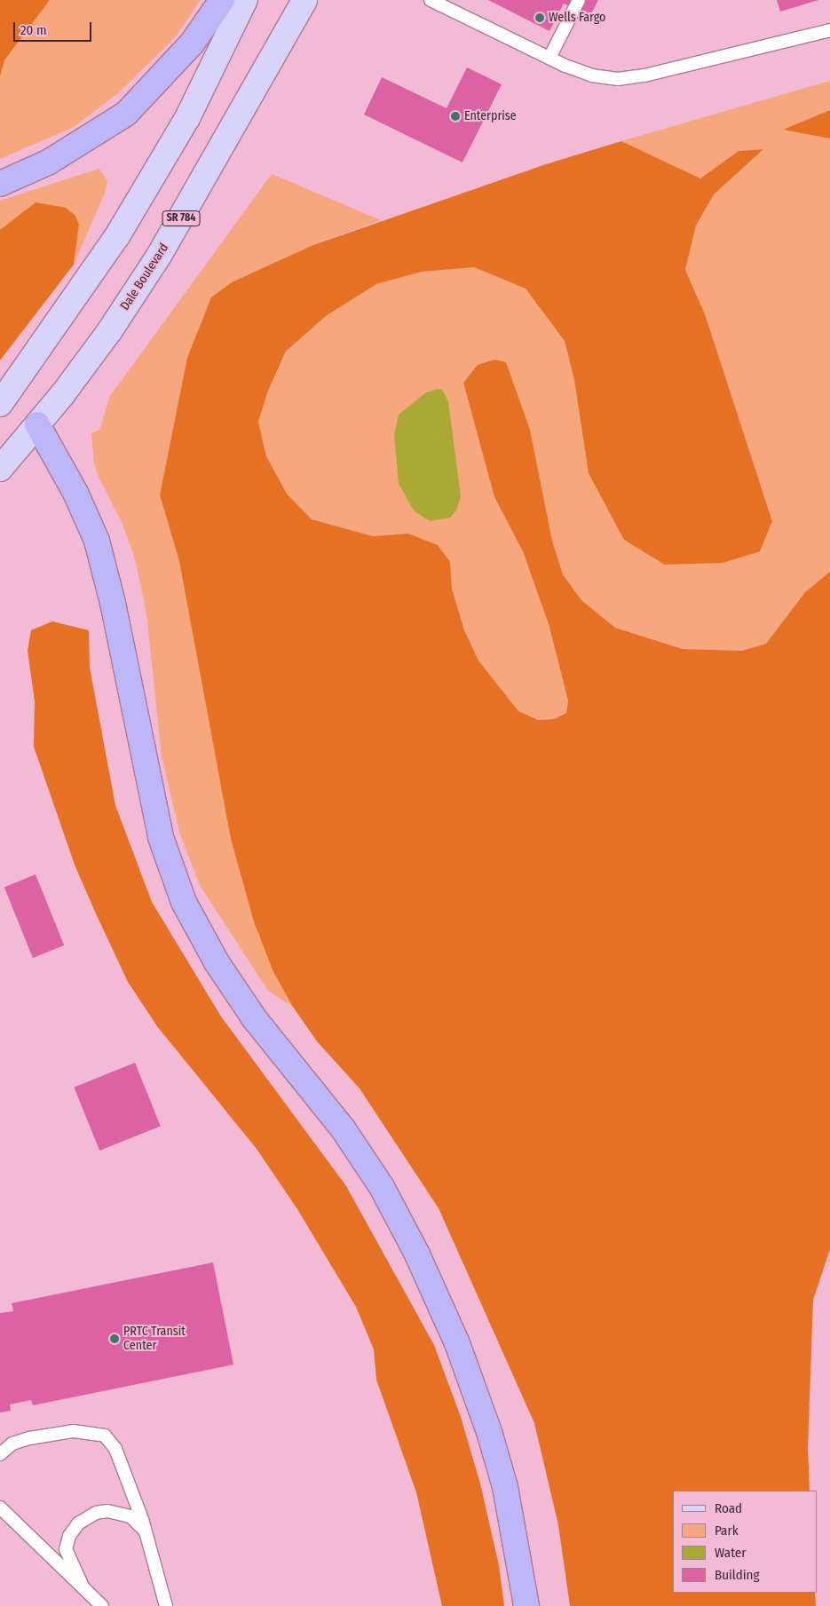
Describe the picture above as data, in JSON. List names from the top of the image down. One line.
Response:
{"streets":{"main road":["SR 784","Dale Boulevard"]},"places":["Wells Fargo","Enterprise","PRTC Transit Center"],"legend":["Road","Park","Water","Building"],"scale_bar":"20 m"}
